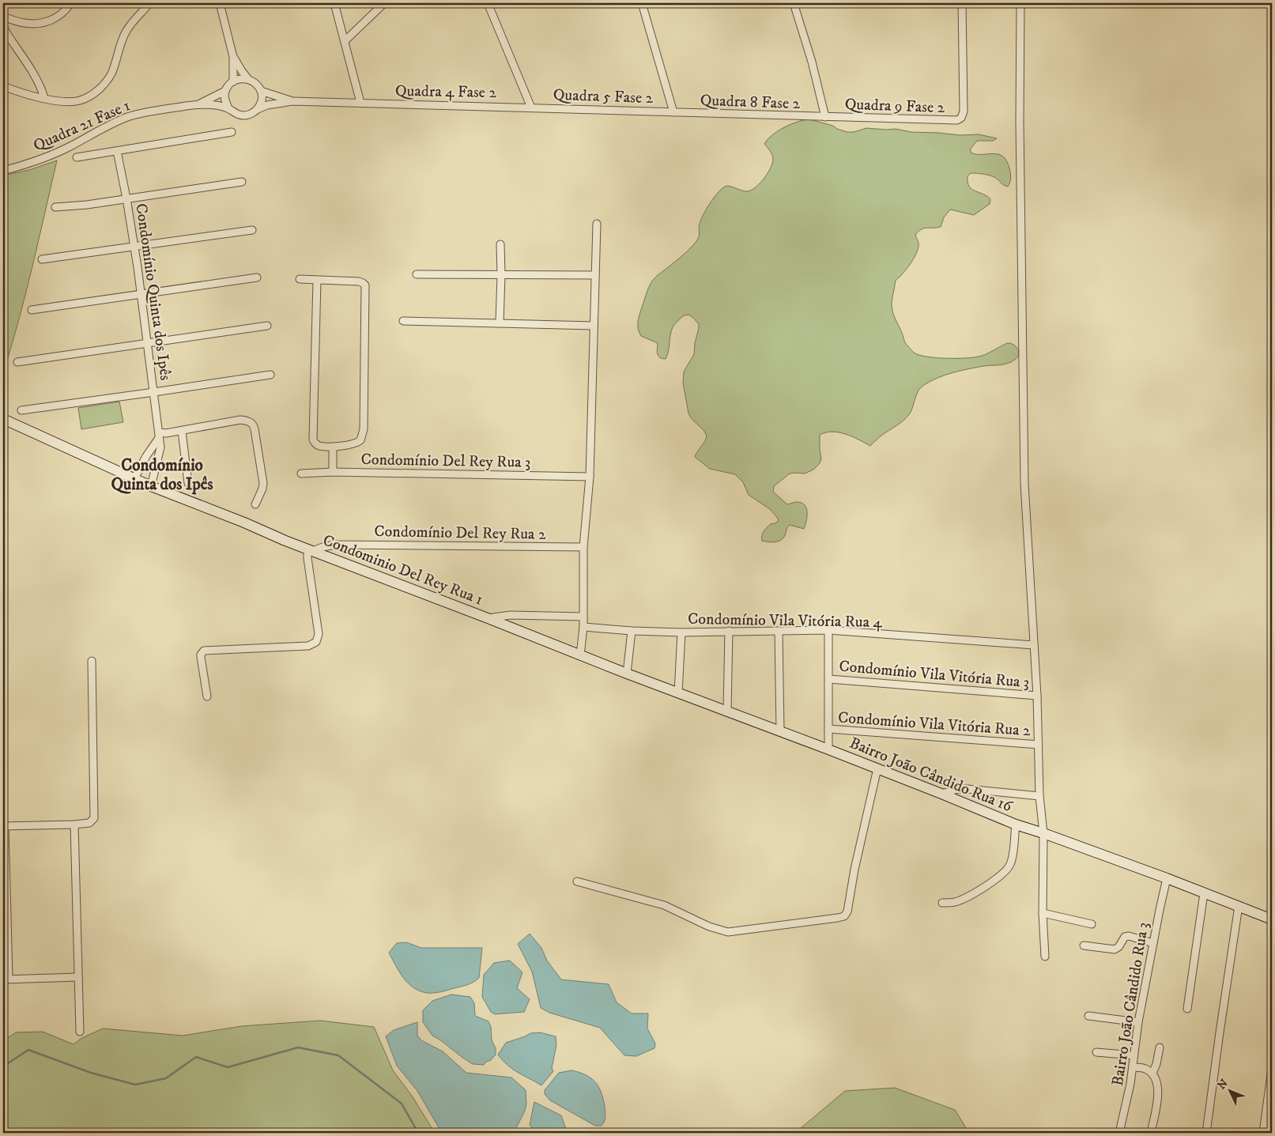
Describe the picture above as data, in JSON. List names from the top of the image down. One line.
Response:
{"streets":{"street":["Quadra 4 Fase 2","Quadra 5 Fase 2","Quadra 8 Fase 2","Quadra 9 Fase 2","Quadra 21 Fase 1","Condomínio Quinta dos Ipês","Condomínio Del Rey Rua 3","Condomínio Del Rey Rua 2","Condominio Del Rey Rua 1","Condomínio Vila Vitória Rua 4","Condomínio Vila Vitória Rua 3","Condomínio Vila Vitória Rua 2","Bairro João Cândido Rua 16","Bairro João Cândido Rua 3"]},"crossings":[["Quadra 4 Fase 2","Quadra 5 Fase 2"],["Quadra 5 Fase 2","Quadra 8 Fase 2"],["Quadra 8 Fase 2","Quadra 9 Fase 2"],["Condomínio Quinta dos Ipês","Condominio Del Rey Rua 1"],["Condomínio Del Rey Rua 2","Condominio Del Rey Rua 1"],["Condominio Del Rey Rua 1","Bairro João Cândido Rua 16"],["Bairro João Cândido Rua 16","Bairro João Cândido Rua 3"]],"districts":["Condomínio Quinta dos Ipês"],"north":"top left"}
